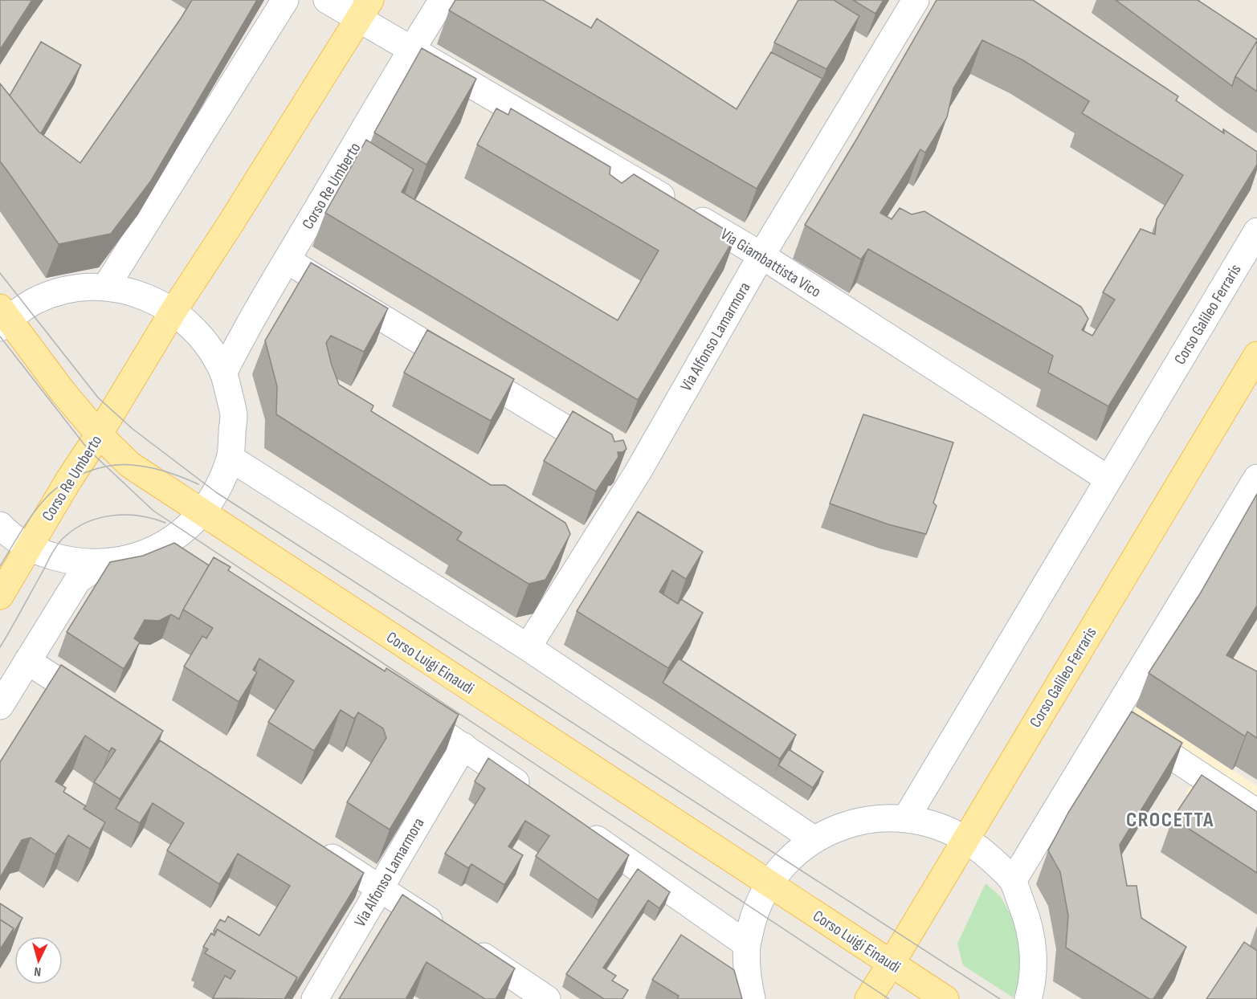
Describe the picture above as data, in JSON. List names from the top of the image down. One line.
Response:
{"streets":{"main road":["Corso Re Umberto","Corso Galileo Ferraris","Corso Luigi Einaudi"],"street":["Via Giambattista Vico","Via Alfonso Lamarmora"]},"crossings":[["Corso Re Umberto","Via Giambattista Vico"],["Corso Re Umberto","Corso Luigi Einaudi"],["Via Giambattista Vico","Corso Galileo Ferraris"],["Via Giambattista Vico","Via Alfonso Lamarmora"],["Corso Galileo Ferraris","Corso Luigi Einaudi"]],"districts":["CROCETTA"],"north":"bottom"}
